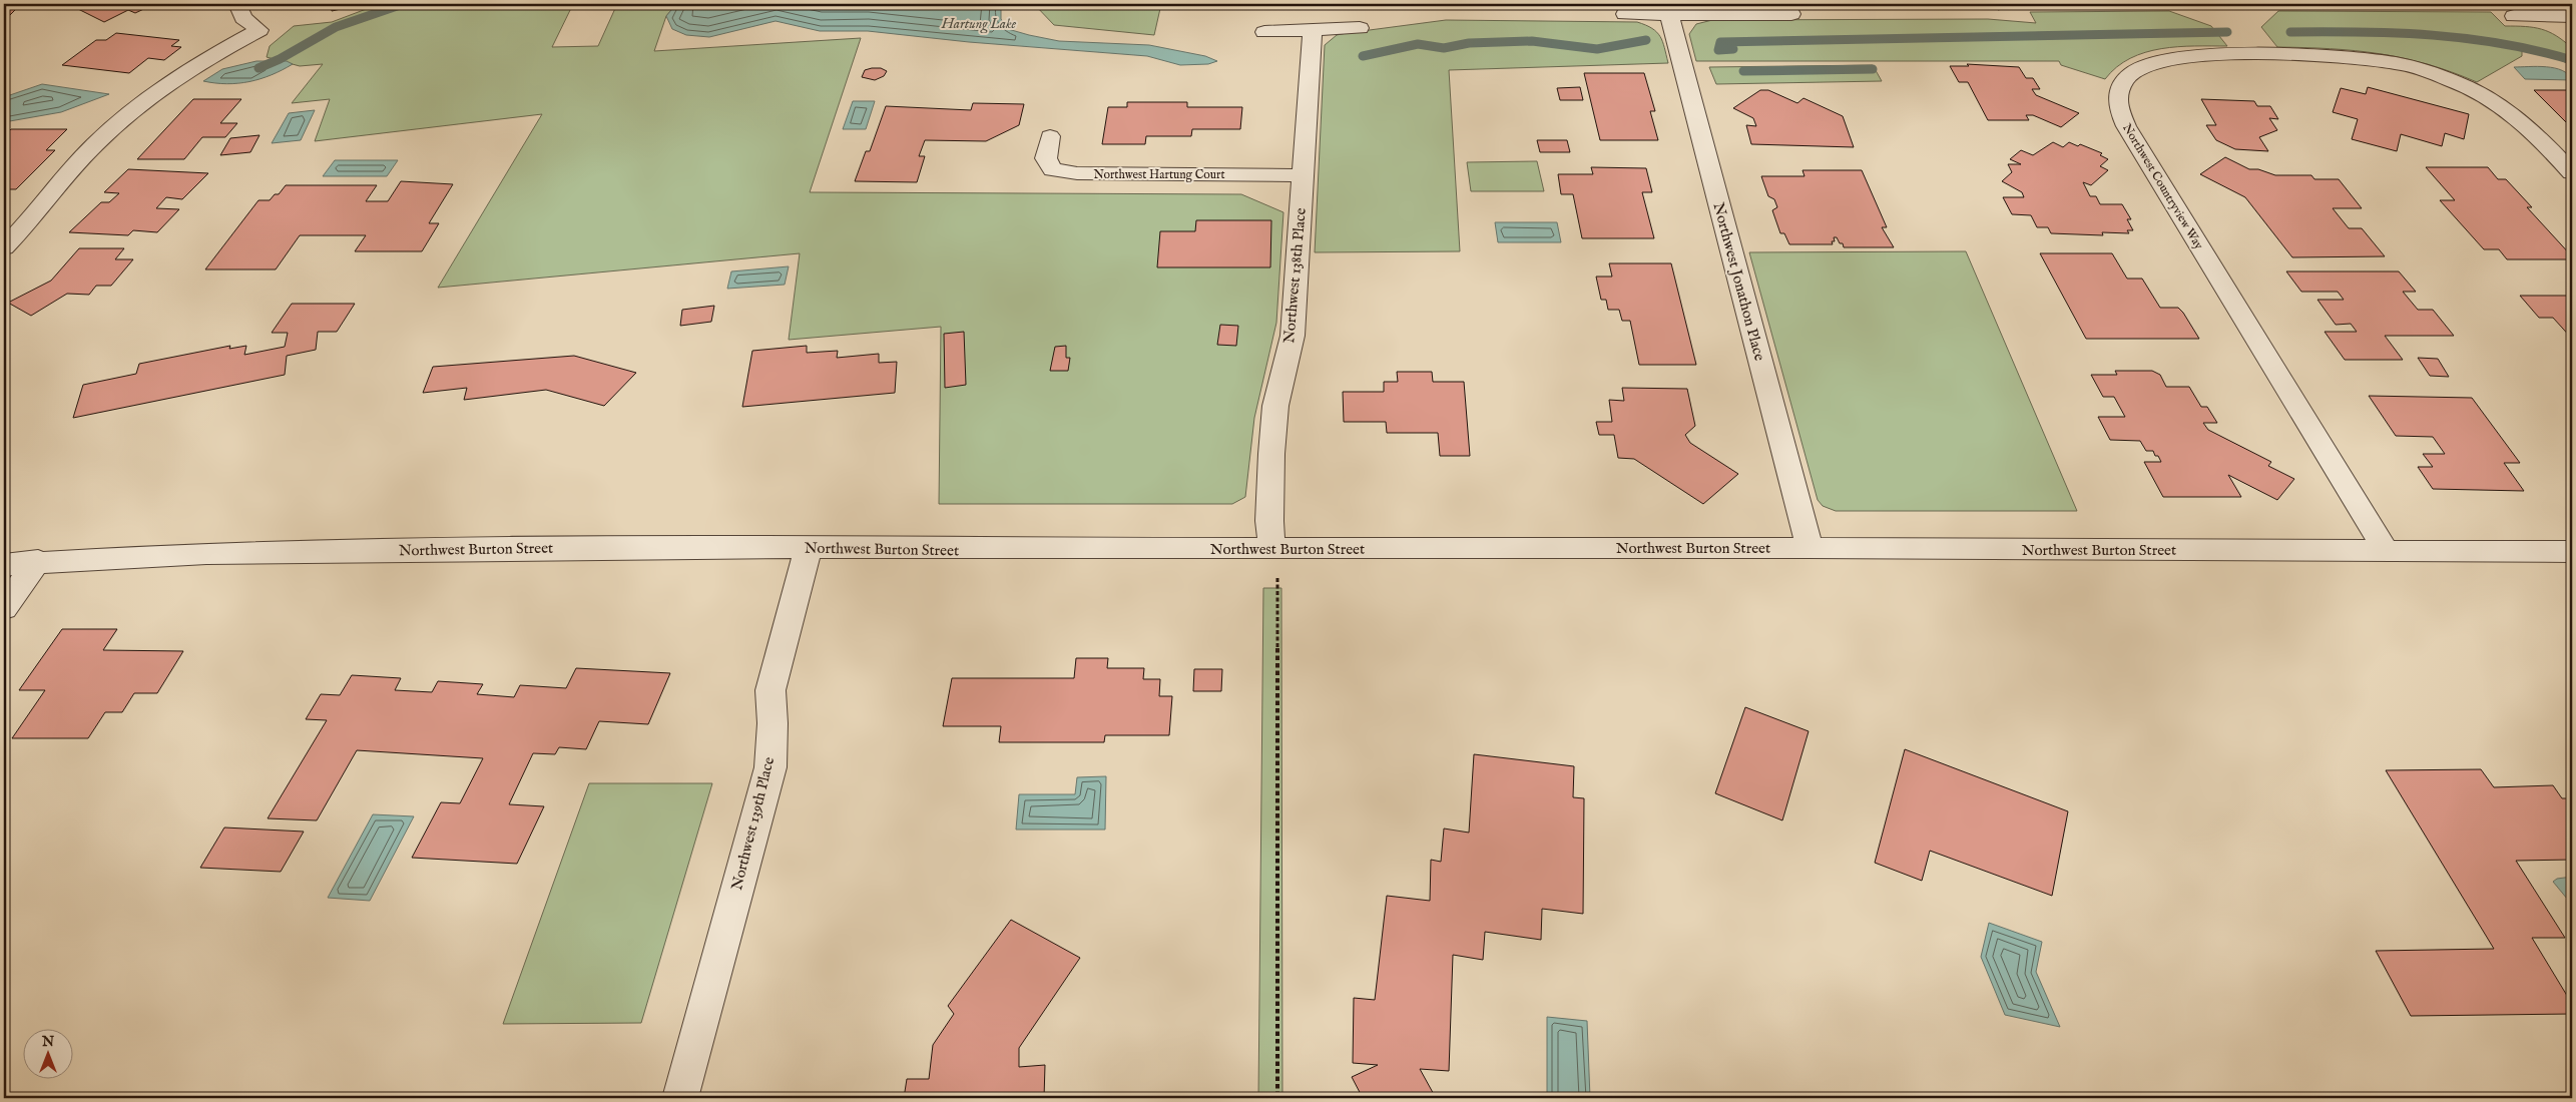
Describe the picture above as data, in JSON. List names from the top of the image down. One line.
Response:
{"streets":{"street":["Northwest Hartung Court","Northwest Countryview Way","Northwest 138th Place","Northwest Jonathon Place","Northwest Burton Street","Northwest 139th Place"]},"crossings":[["Northwest Hartung Court","Northwest 138th Place"],["Northwest Countryview Way","Northwest Burton Street"],["Northwest 138th Place","Northwest Burton Street"],["Northwest Jonathon Place","Northwest Burton Street"],["Northwest Burton Street","Northwest 139th Place"]],"water":["Hartung Lake"],"north":"top"}
